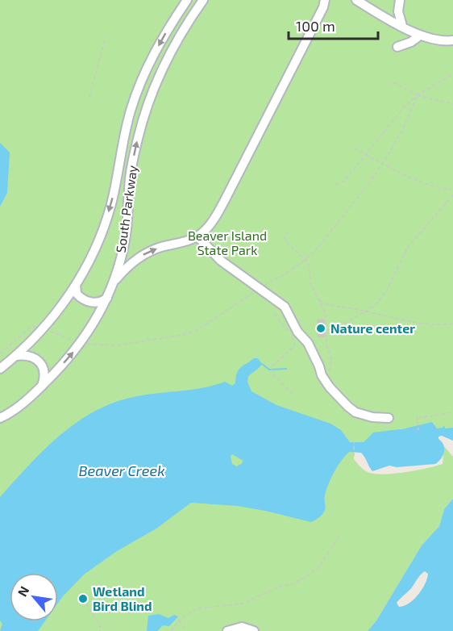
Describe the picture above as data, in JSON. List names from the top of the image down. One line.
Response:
{"streets":{"street":["South Parkway"]},"water":["Beaver Creek"],"parks":["Beaver Island State Park"],"places":["Nature center","Wetland Bird Blind"],"scale_bar":"100 m","north":"top left"}
